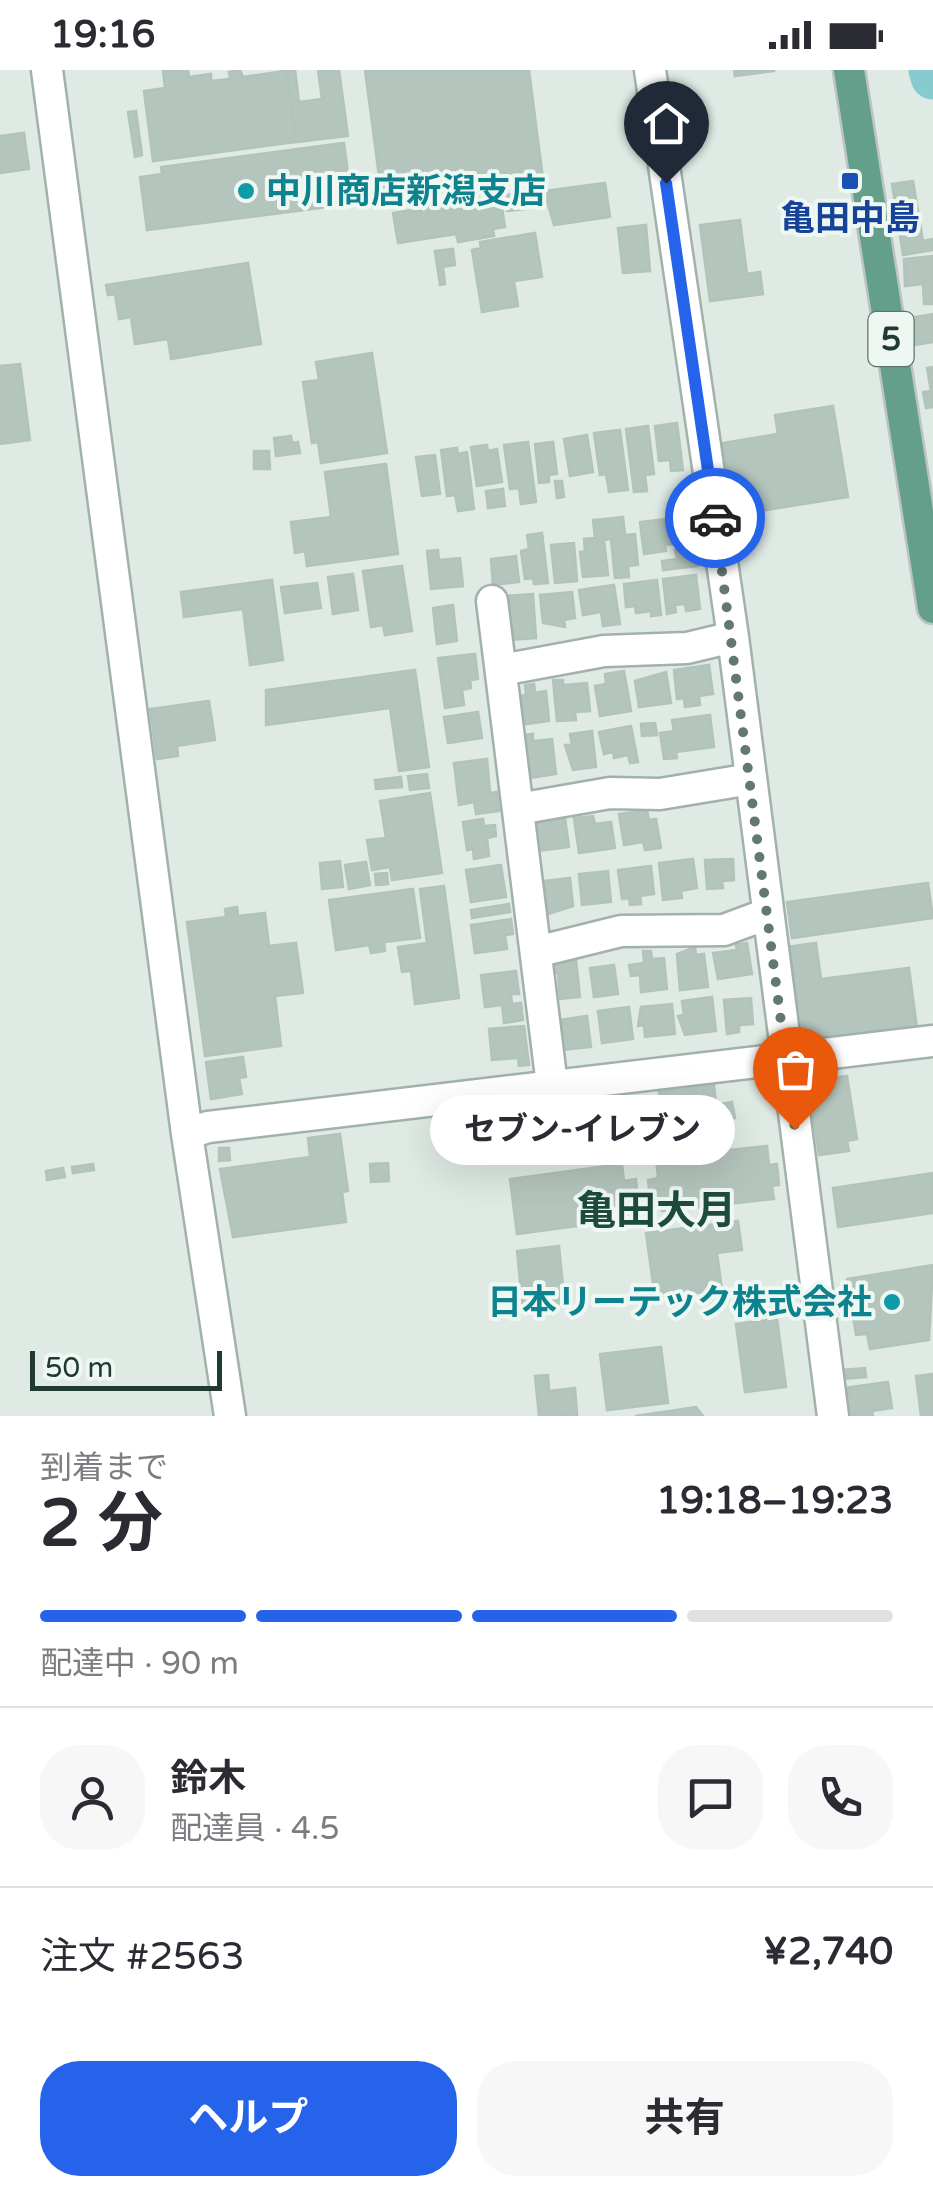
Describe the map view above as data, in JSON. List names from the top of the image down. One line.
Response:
{"streets":{"main road":["5"]},"districts":["亀田大月"],"places":{"transit":["亀田中島"],"other":["中川商店新潟支店","セブン-イレブン","日本リーテック株式会社"]},"scale_bar":"50 m","page":{"status":"19:16","bubble":"セブン-イレブン","scale":"50 m","heading":["2 分","到着まで","19:18–19:23"],"panel":["鈴木","配達員 · 4.5","注文 #2563","¥2,740"],"bar":"配達中 · 90 m","buttons":["ヘルプ","共有"]}}
